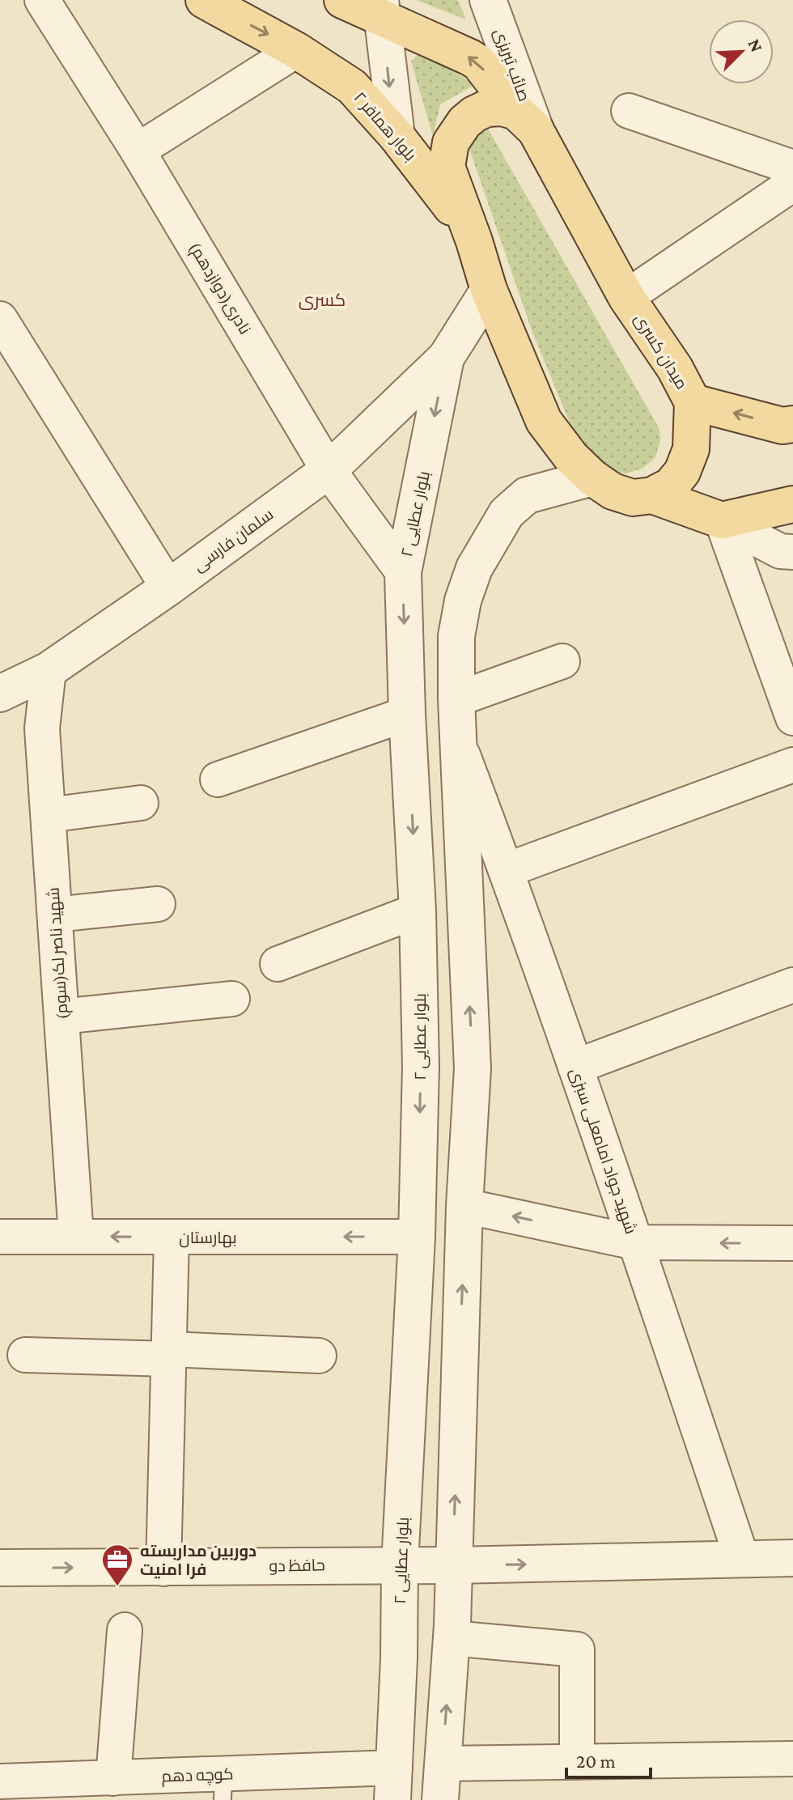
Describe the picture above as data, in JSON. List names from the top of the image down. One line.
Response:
{"streets":{"main road":["بلوار همافر ۲","میدان کسری"],"street":["صائب تبریزی","نادری(دوازدهم)","بلوار عطایی ۲","سلمان فارسی","شهید ناصر لک(سوم)","شهید جواد امامعلی سبزی","بهارستان","حافظ دو","کوچه دهم"]},"crossings":[["صائب تبریزی","میدان کسری"],["نادری(دوازدهم)","بلوار عطایی ۲"],["نادری(دوازدهم)","سلمان فارسی"],["بلوار عطایی ۲","سلمان فارسی"],["بلوار عطایی ۲","بهارستان"],["بلوار عطایی ۲","حافظ دو"],["بلوار عطایی ۲","کوچه دهم"],["سلمان فارسی","شهید ناصر لک(سوم)"],["شهید ناصر لک(سوم)","بهارستان"]],"districts":["کسری"],"places":{"office":["دوربین مداربسته فرا امنیت"]},"scale_bar":"20 m","north":"top right"}
